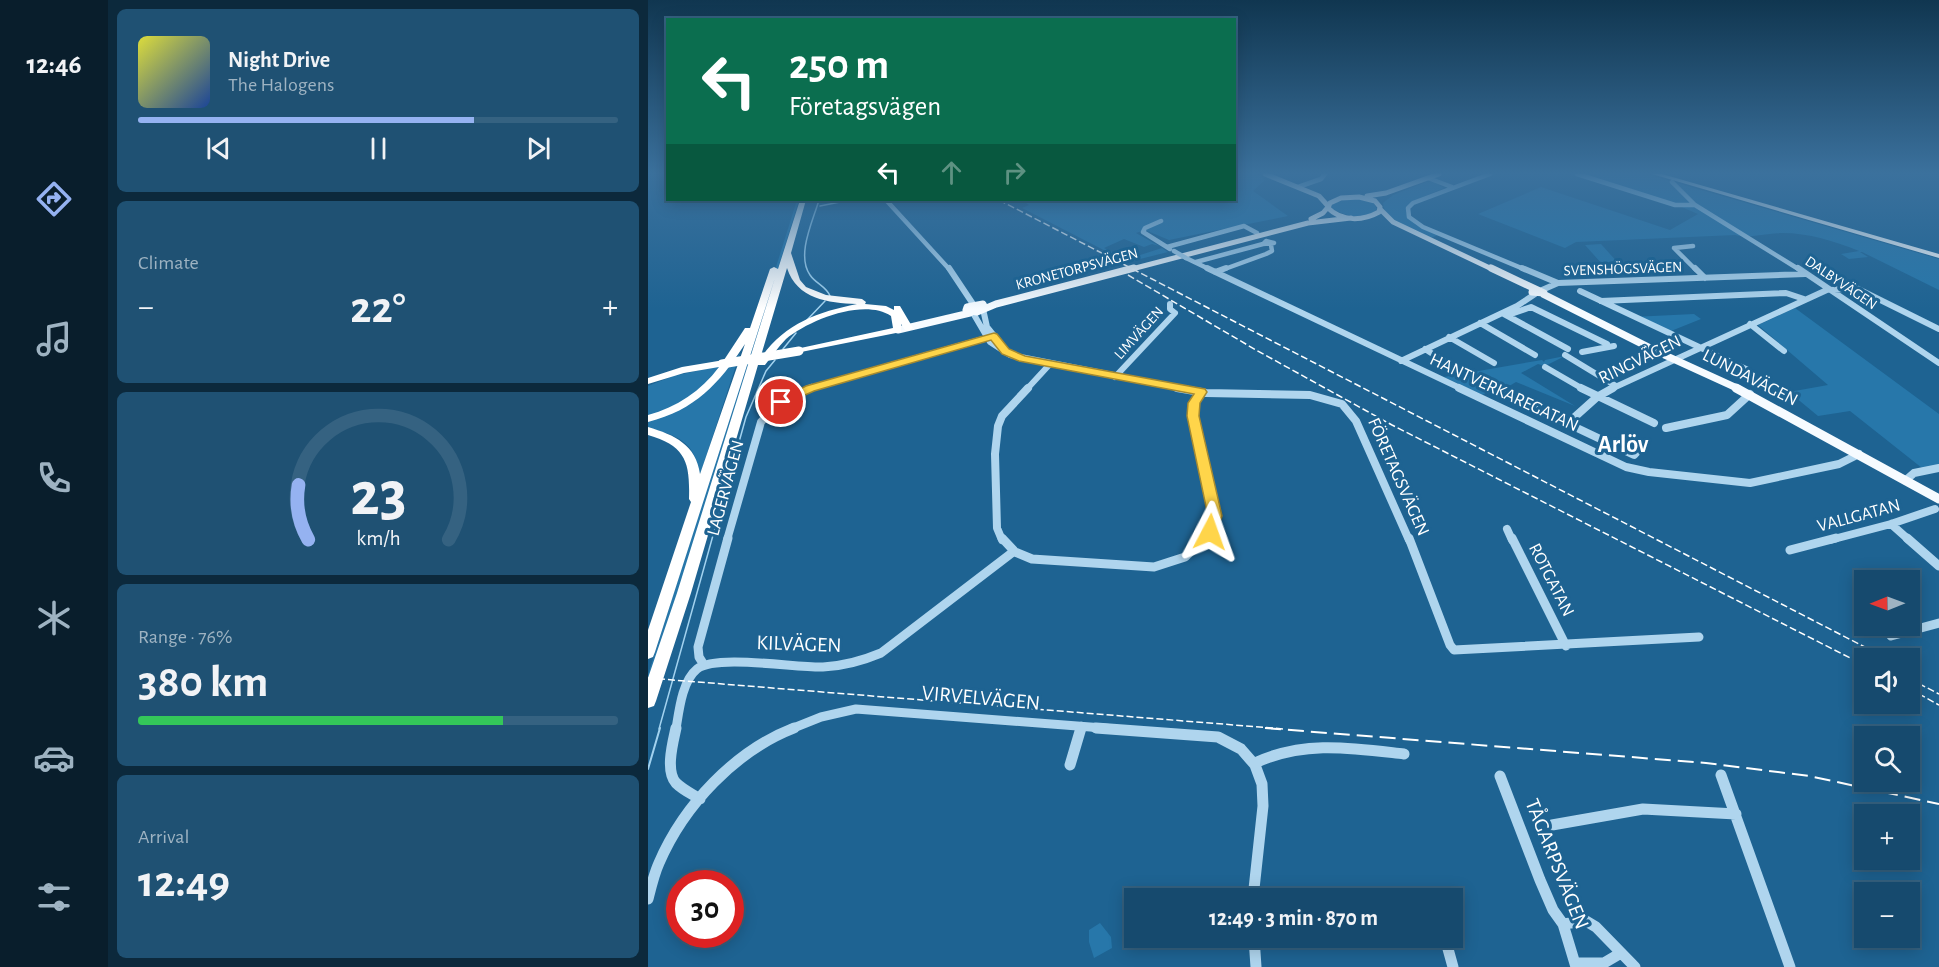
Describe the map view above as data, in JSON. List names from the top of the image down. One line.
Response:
{"streets":{"main road":["KRONETORPSVÄGEN","LUNDAVÄGEN"],"street":["SVENSHÖGSVÄGEN","DALBYVÄGEN","LIMVÄGEN","RINGVÄGEN","HANTVERKAREGATAN","FÖRETAGSVÄGEN","LAGERVÄGEN","VALLGATAN","ROTGATAN","KILVÄGEN","VIRVELVÄGEN","TÅGARPSVÄGEN"]},"crossings":[["KRONETORPSVÄGEN","FÖRETAGSVÄGEN"],["SVENSHÖGSVÄGEN","DALBYVÄGEN"],["SVENSHÖGSVÄGEN","LUNDAVÄGEN"],["DALBYVÄGEN","RINGVÄGEN"],["LIMVÄGEN","FÖRETAGSVÄGEN"],["RINGVÄGEN","LUNDAVÄGEN"],["LUNDAVÄGEN","HANTVERKAREGATAN"],["FÖRETAGSVÄGEN","LAGERVÄGEN"],["FÖRETAGSVÄGEN","ROTGATAN"],["LAGERVÄGEN","KILVÄGEN"]],"districts":["Arlöv"],"north":"left","page":{"tabs":"12:46","turn":["250 m","Företagsvägen"],"song":["Night Drive","The Halogens"],"tile":["Climate",["Range · 76%","380 km"],["Arrival","12:49"]],"heat":["−","22°","+"],"map_buttons":["+","−"],"limit":"30","trip":"12:49 · 3 min · 870 m","gauge":["23","km/h"]}}
